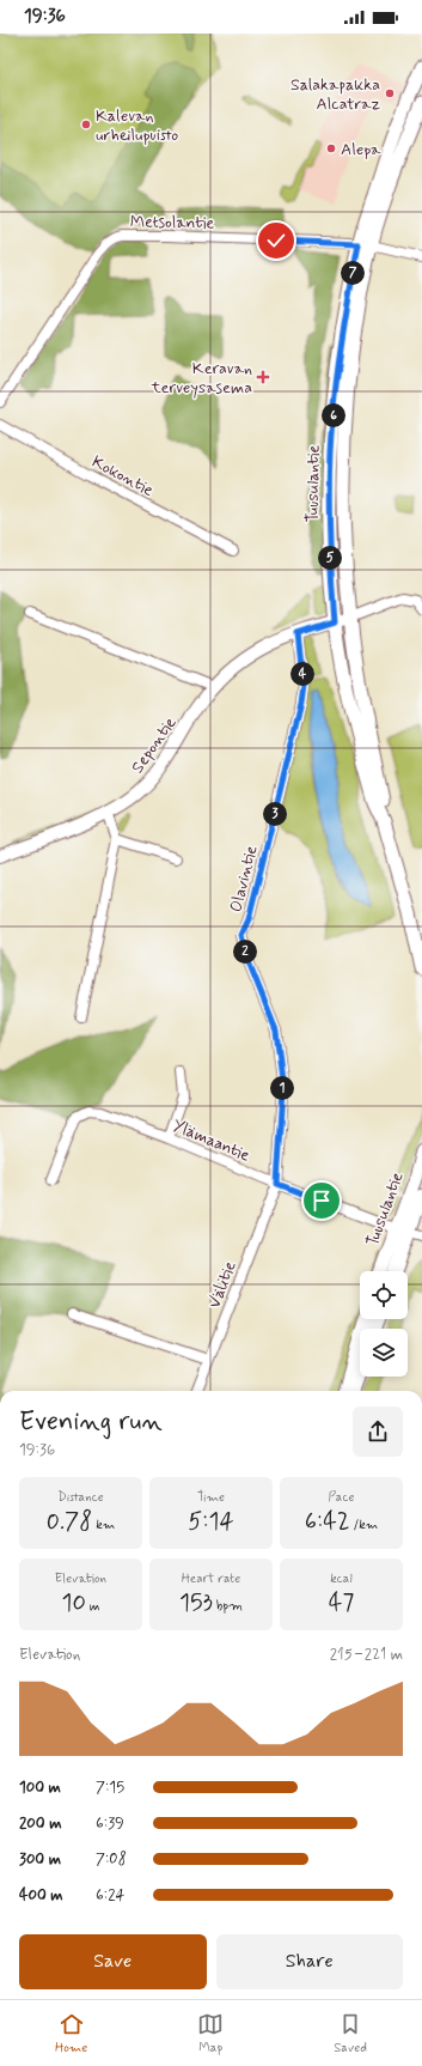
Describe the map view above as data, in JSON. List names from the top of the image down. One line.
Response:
{"streets":{"main road":["Tuusulantie"],"street":["Metsolantie","Kokontie","Sepontie","Olavintie","Ylämaantie","Välitie"]},"crossings":[["Metsolantie","Tuusulantie"],["Tuusulantie","Sepontie"],["Tuusulantie","Ylämaantie"],["Sepontie","Olavintie"],["Olavintie","Ylämaantie"],["Olavintie","Välitie"],["Ylämaantie","Välitie"]],"places":{"other":["Salakapakka Alcatraz","Kalevan urheilupuisto","Alepa"],"health":["Keravan terveysasema"]},"page":{"status":"19:36","pins":["7","6","5","4","3","2","1"],"heading":["Evening run","19:36"],"stats":[["Distance","0.78 km"],["Time","5:14"],["Pace","6:42 /km"],["Elevation","10 m"],["Heart rate","153 bpm"],["kcal","47"]],"chart":["Elevation","215–221 m"],"list":[{"name":"100 m","note":"7:15"},{"name":"200 m","note":"6:39"},{"name":"300 m","note":"7:08"},{"name":"400 m","note":"6:24"}],"buttons":["Save","Share"],"tabs":["Home","Map","Saved"]}}
